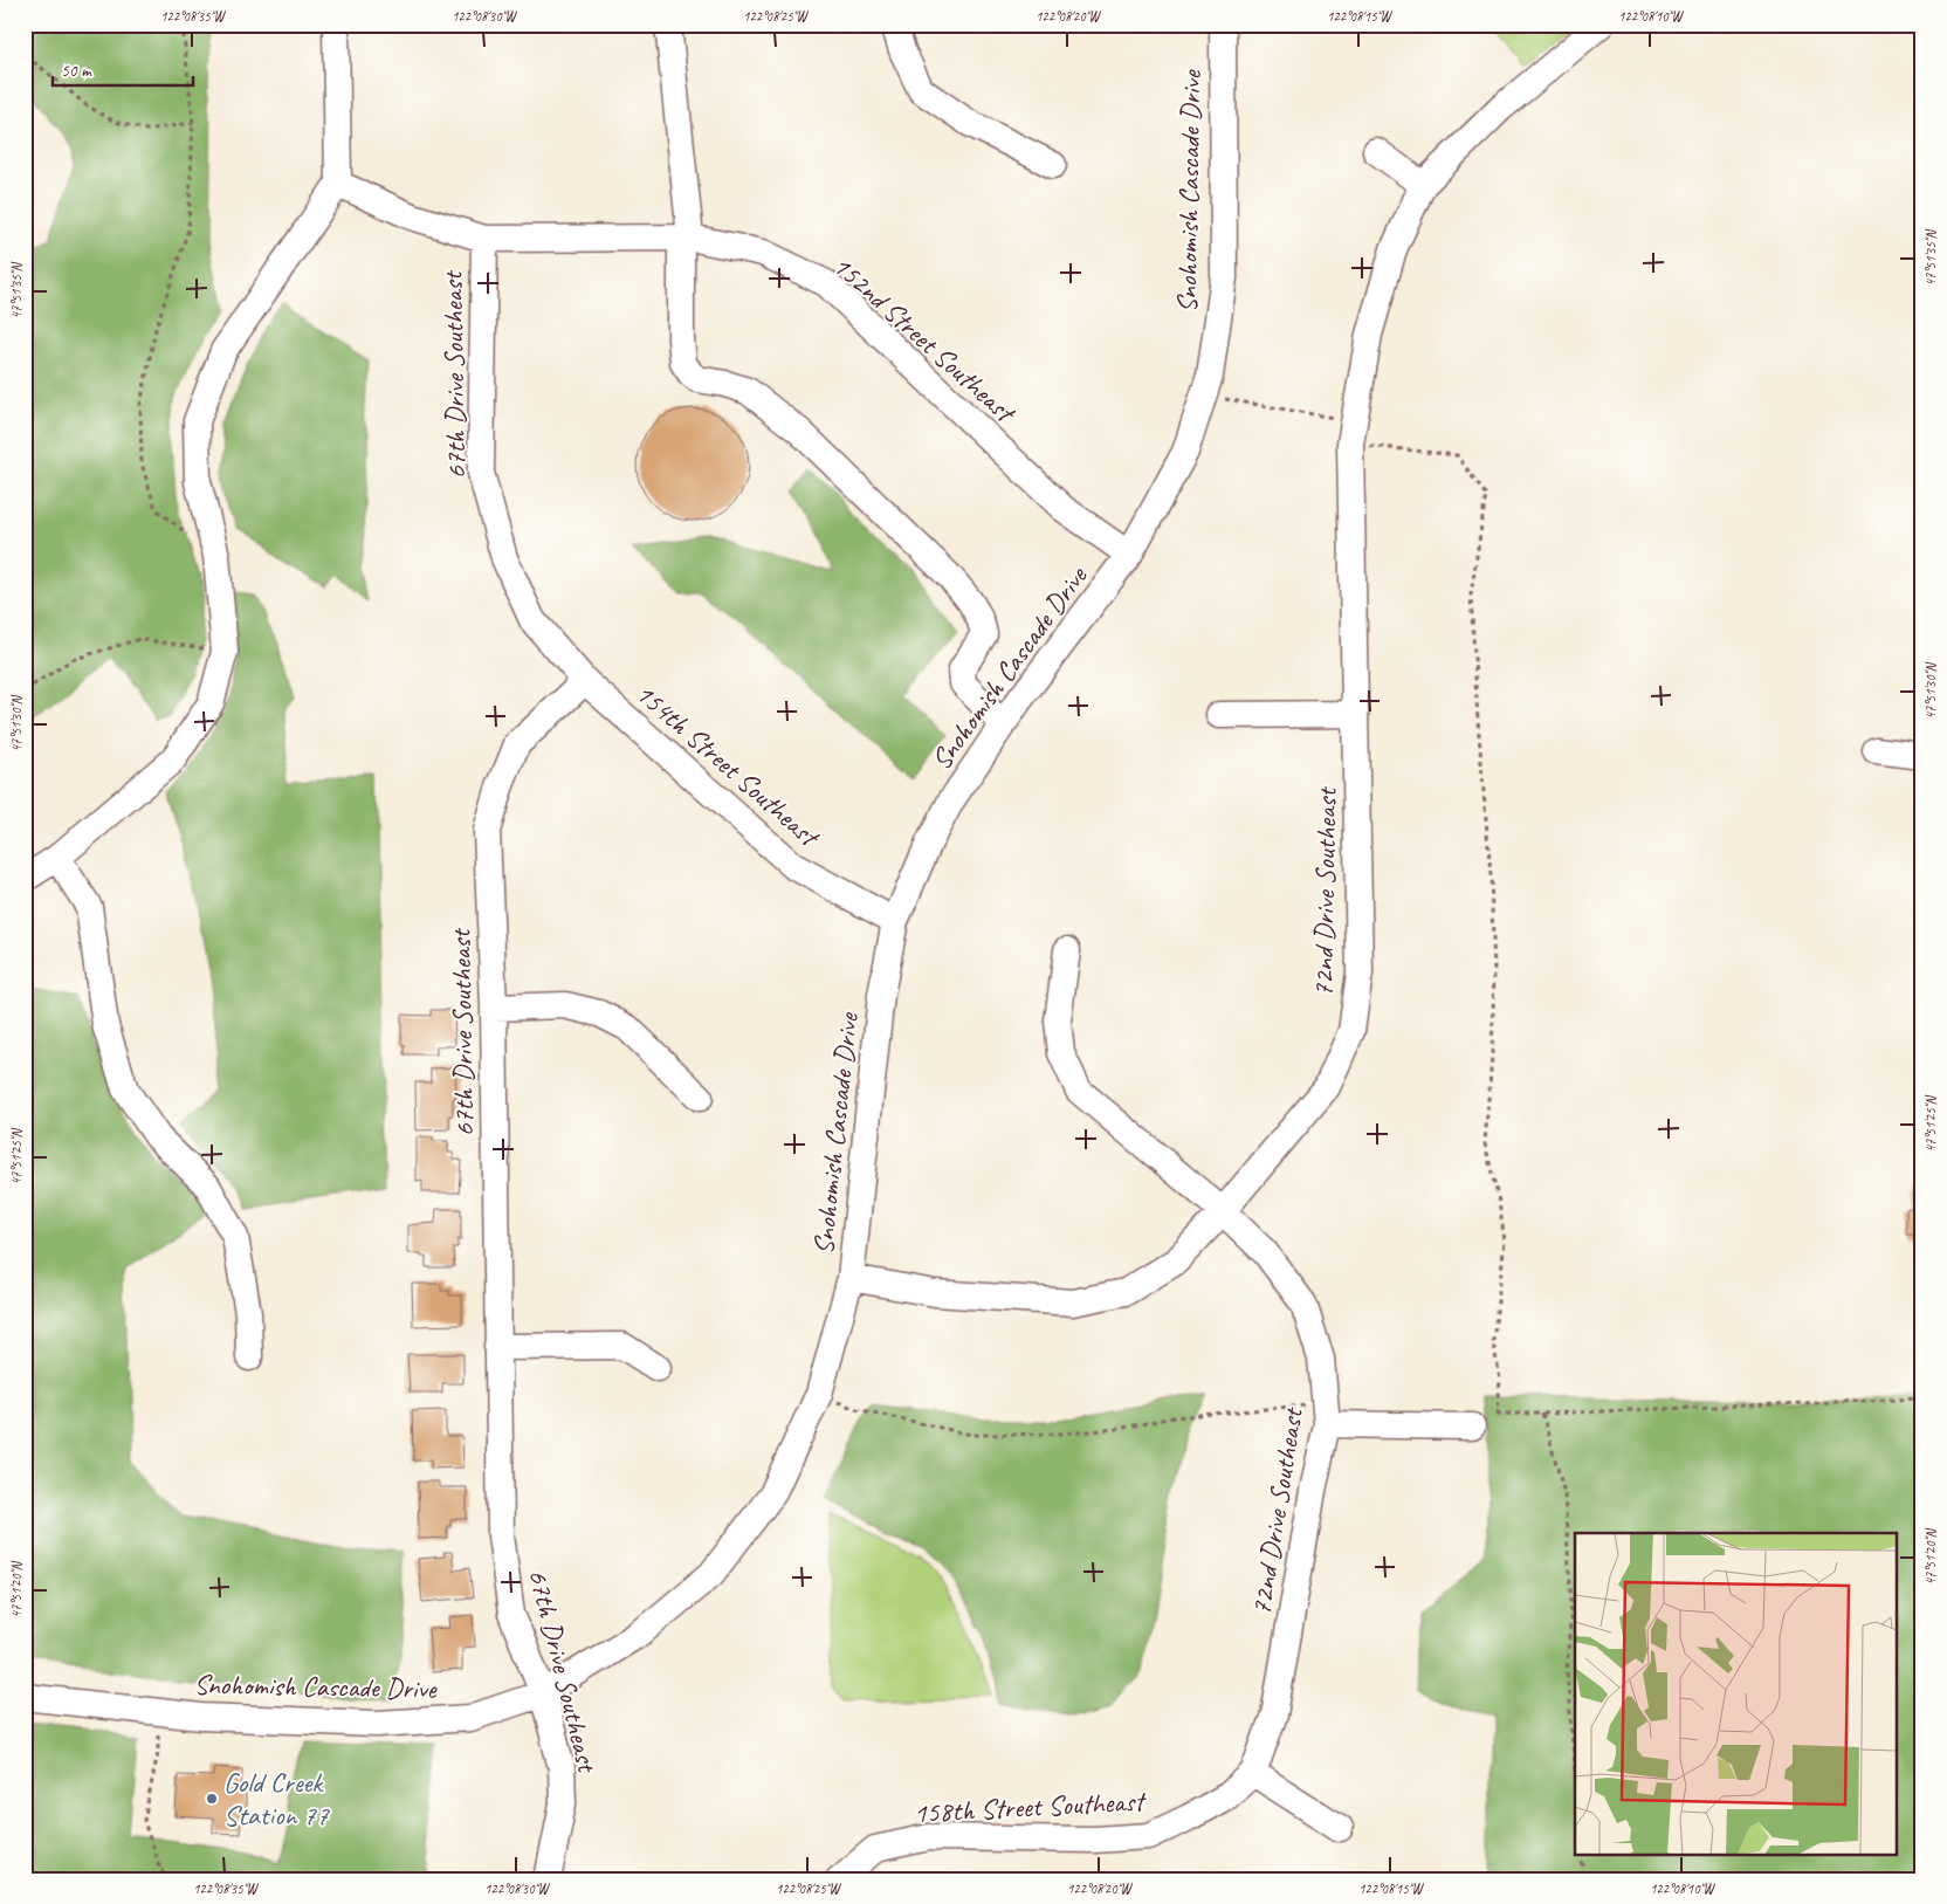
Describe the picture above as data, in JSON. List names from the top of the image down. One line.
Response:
{"streets":{"street":["Snohomish Cascade Drive","152nd Street Southeast","67th Drive Southeast","154th Street Southeast","72nd Drive Southeast","158th Street Southeast"]},"crossings":[["Snohomish Cascade Drive","152nd Street Southeast"],["Snohomish Cascade Drive","67th Drive Southeast"],["Snohomish Cascade Drive","154th Street Southeast"],["152nd Street Southeast","67th Drive Southeast"],["67th Drive Southeast","154th Street Southeast"],["72nd Drive Southeast","158th Street Southeast"]],"places":["Gold Creek Station 77"],"scale_bar":"50 m","coordinates":["122°08'35\"W","122°08'30\"W","122°08'25\"W","122°08'20\"W","122°08'15\"W","122°08'10\"W","47°51'35\"N","47°51'30\"N","47°51'25\"N","47°51'20\"N"]}
